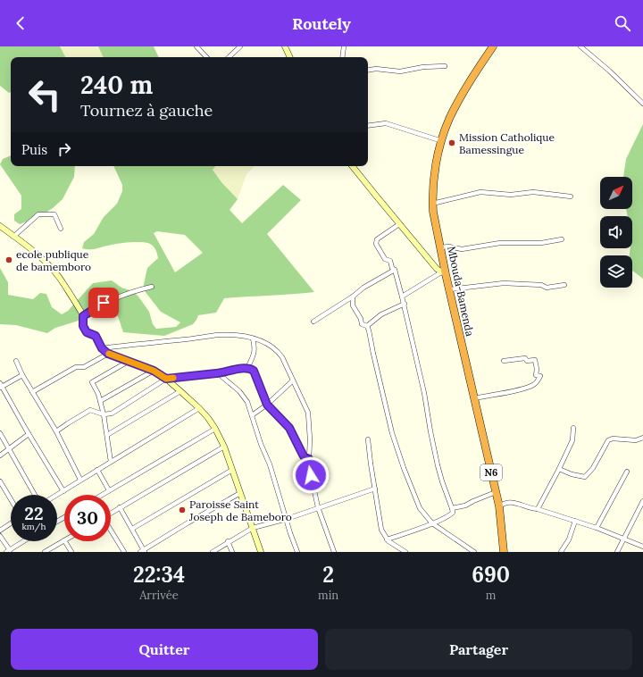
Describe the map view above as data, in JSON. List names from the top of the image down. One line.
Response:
{"streets":{"highway":["Mbouda-Bamenda","N6"]},"places":["Mission Catholique Bamessingue","ecole publique de bamemboro","Paroisse Saint Joseph de Bameboro"],"north":"top right","page":{"header":"Routely","turn":["240 m","Tournez à gauche"],"then":"Puis","speed":"22 km/h","limit":"30","eta":["22:34","Arrivée","2","min","690","m"],"buttons":["Quitter","Partager"]}}
